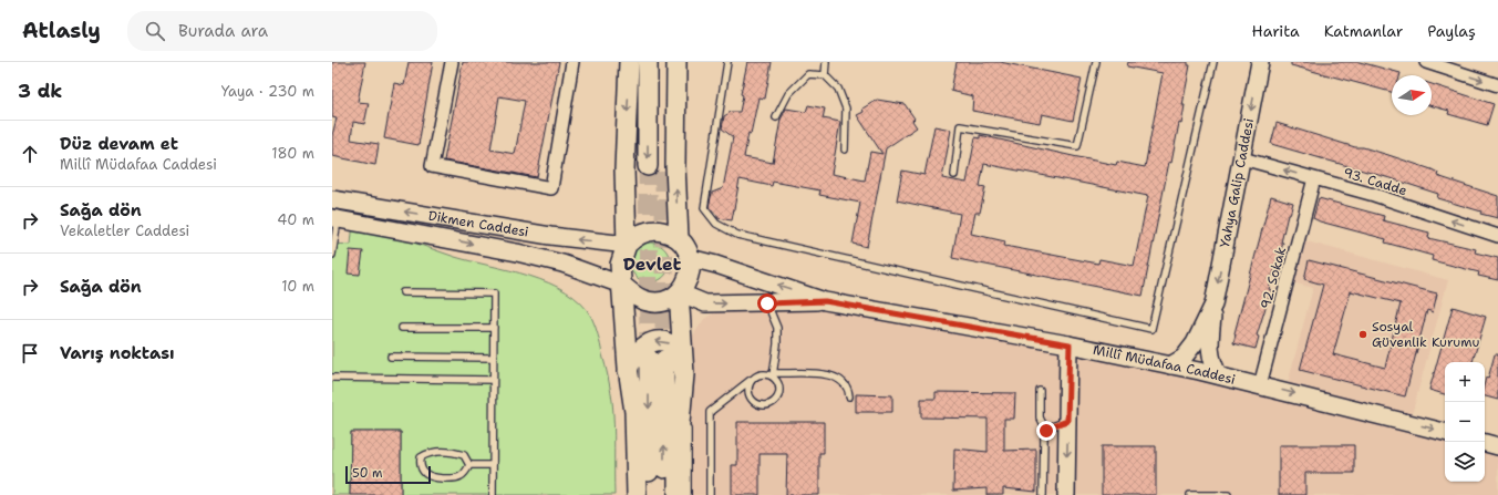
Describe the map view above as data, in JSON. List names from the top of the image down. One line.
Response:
{"streets":{"main road":["Yahya Galip Caddesi","Dikmen Caddesi","Millî Müdafaa Caddesi"],"street":["93. Cadde","92. Sokak"]},"crossings":[["93. Cadde","Yahya Galip Caddesi"],["93. Cadde","92. Sokak"],["Yahya Galip Caddesi","Millî Müdafaa Caddesi"],["Dikmen Caddesi","Millî Müdafaa Caddesi"],["92. Sokak","Millî Müdafaa Caddesi"]],"one_way":["93. Cadde","Yahya Galip Caddesi"],"districts":["Devlet"],"places":["Sosyal Güvenlik Kurumu"],"scale_bar":"50 m","north":"right","page":{"header":"Atlasly","search":"Burada ara","nav":["Harita","Katmanlar","Paylaş"],"heading":["3 dk","Yaya · 230 m"],"list":[["Düz devam et","Millî Müdafaa Caddesi","180 m"],["Sağa dön","Vekaletler Caddesi","40 m"],["Sağa dön","10 m"],"Varış noktası"],"map_buttons":["+","−"],"scale":"50 m"}}
